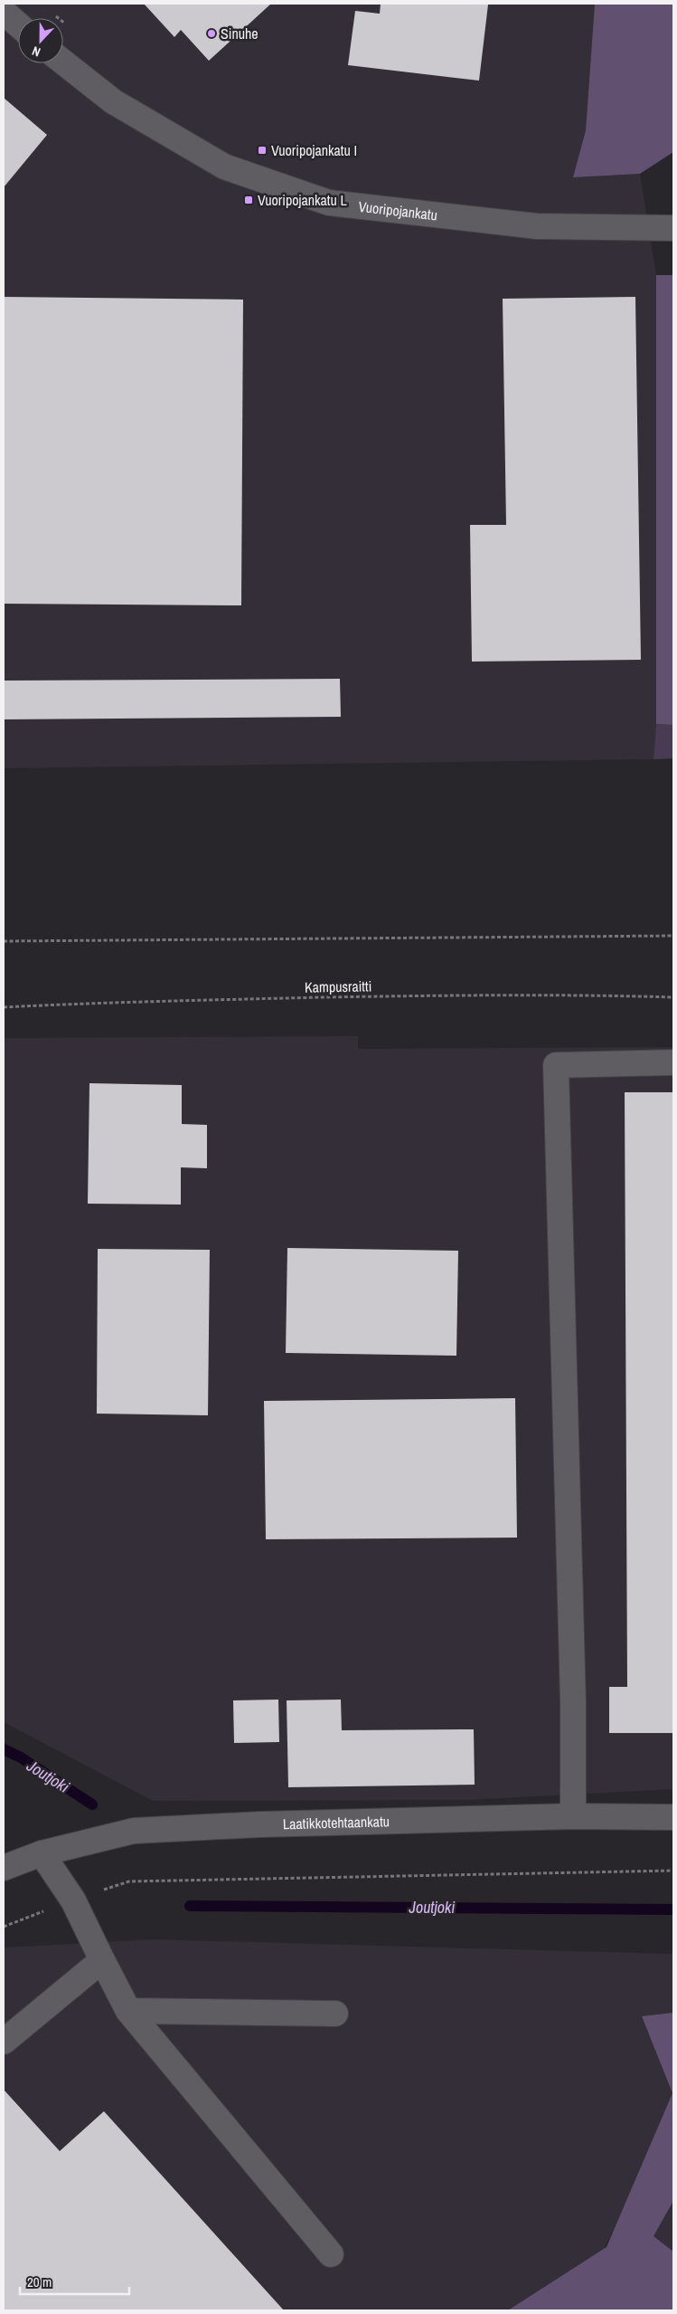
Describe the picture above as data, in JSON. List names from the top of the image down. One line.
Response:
{"streets":{"street":["Vuoripojankatu","Laatikkotehtaankatu"],"path":["Kampusraitti"]},"water":["Joutjoki"],"places":{"other":["Sinuhe"],"transit":["Vuoripojankatu I","Vuoripojankatu L"]},"scale_bar":"20 m","north":"bottom"}
